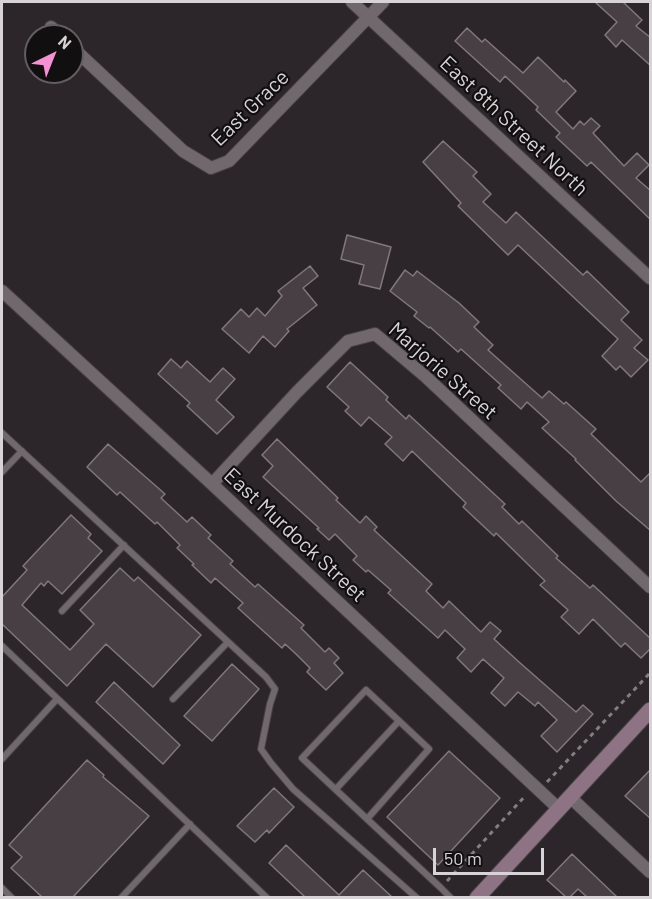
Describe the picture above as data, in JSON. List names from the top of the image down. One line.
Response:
{"streets":{"street":["East Grace","East 8th Street North","Marjorie Street","East Murdock Street"]},"crossings":[["East Grace","East 8th Street North"],["Marjorie Street","East Murdock Street"]],"scale_bar":"50 m","north":"top right"}
